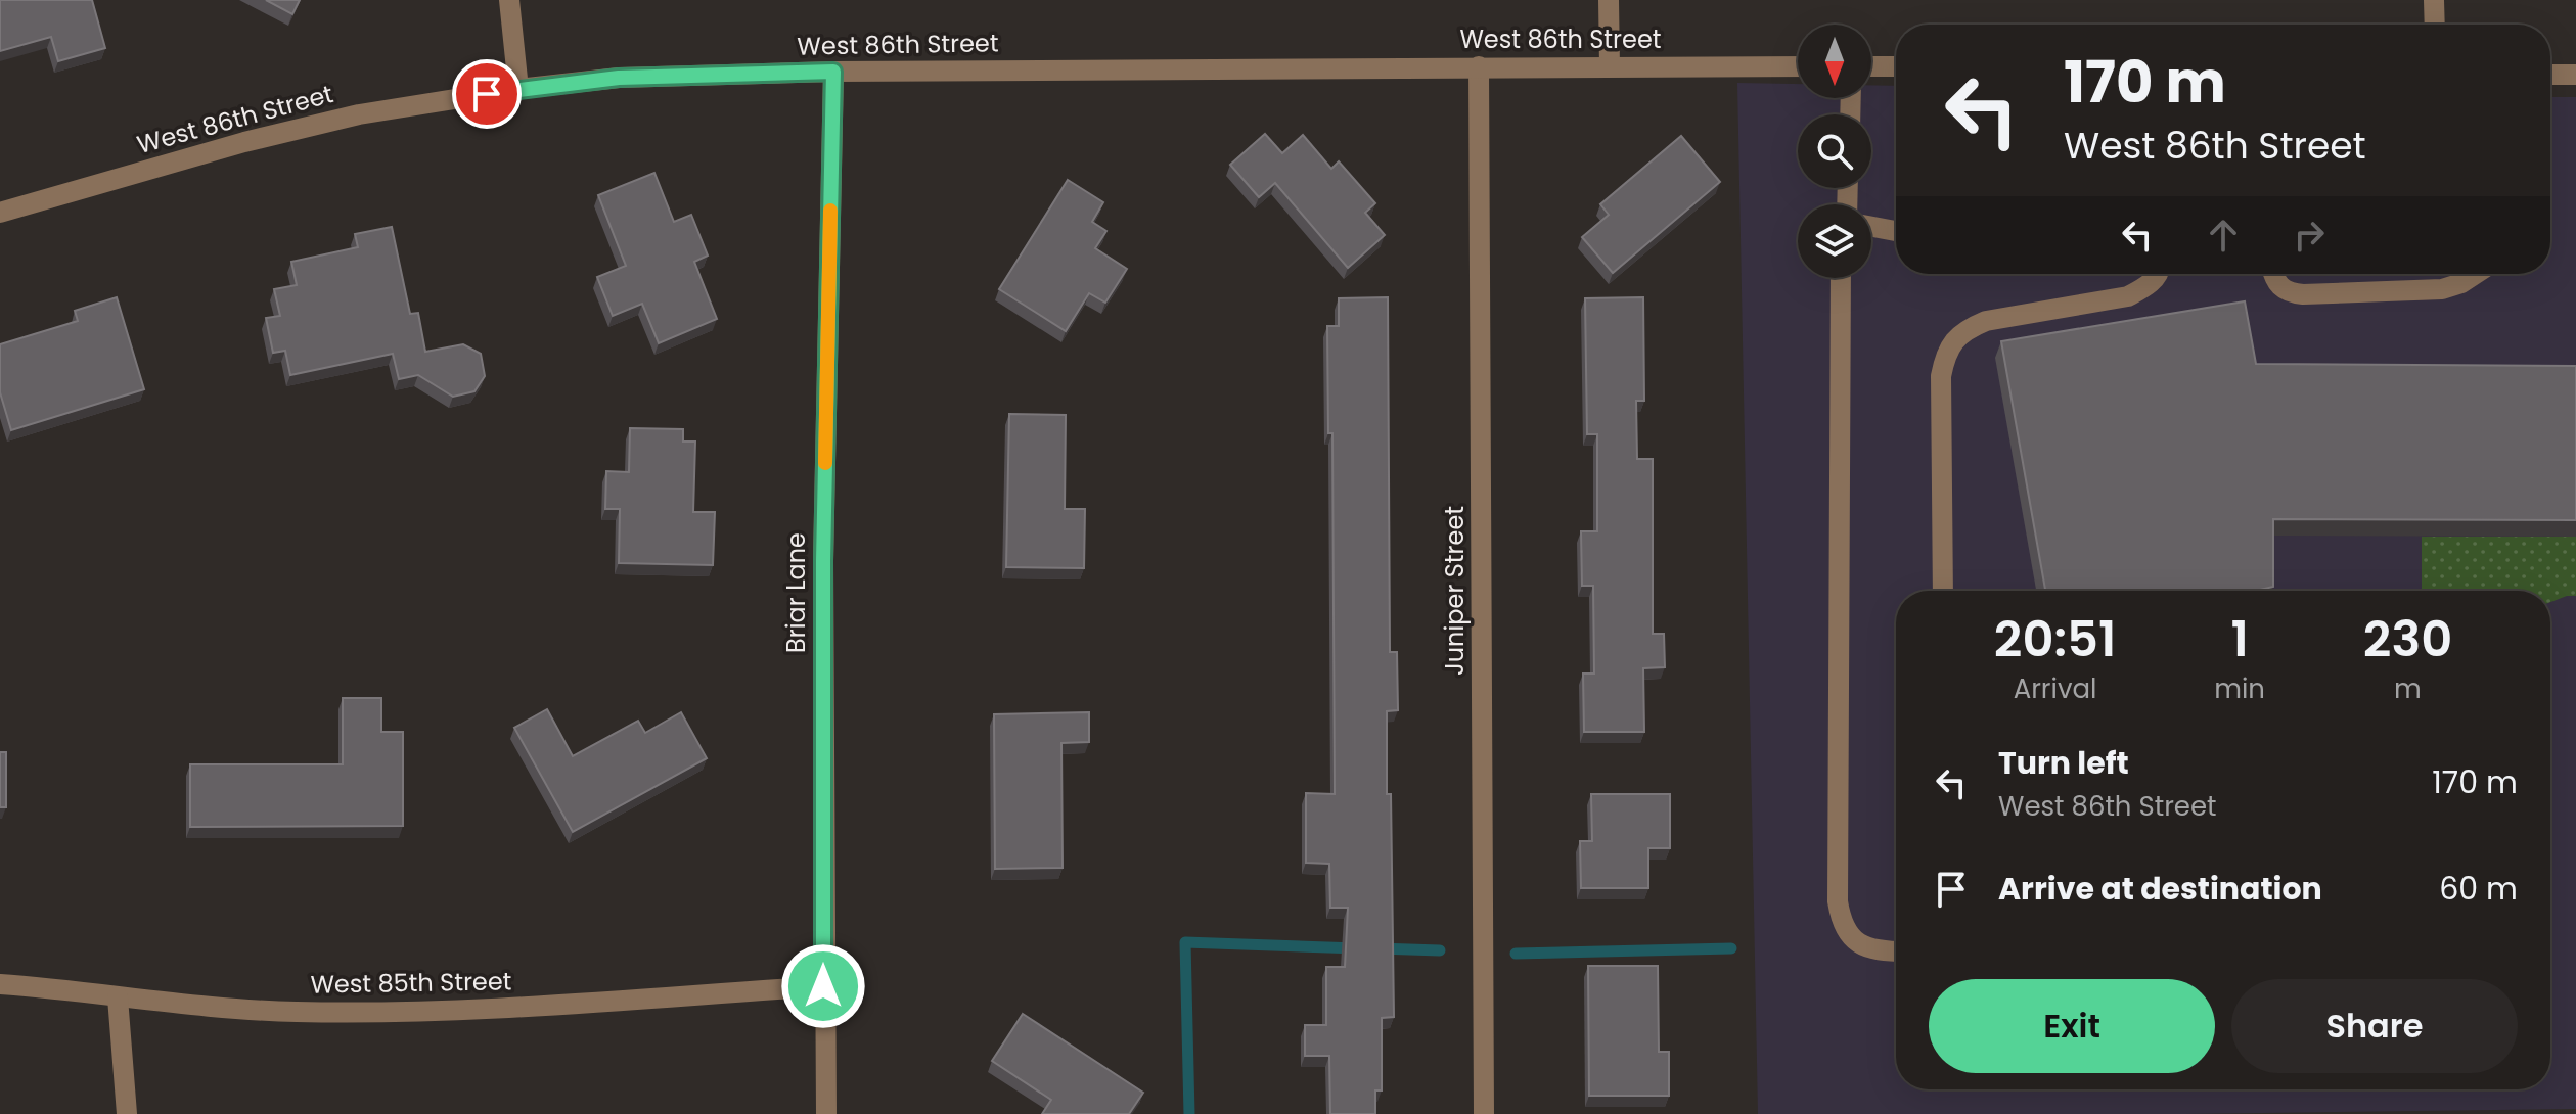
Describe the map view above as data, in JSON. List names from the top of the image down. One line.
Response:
{"streets":{"street":["West 86th Street","Juniper Street","Briar Lane","West 85th Street"]},"crossings":[["West 86th Street","Juniper Street"],["West 86th Street","Briar Lane"],["Briar Lane","West 85th Street"]],"north":"bottom","page":{"turn":["170 m","West 86th Street"],"eta":["20:51","Arrival","1","min","230","m"],"list":[{"name":"Turn left","note":"West 86th Street","value":"170 m"},{"name":"Arrive at destination","value":"60 m"}],"buttons":["Exit","Share"]}}
